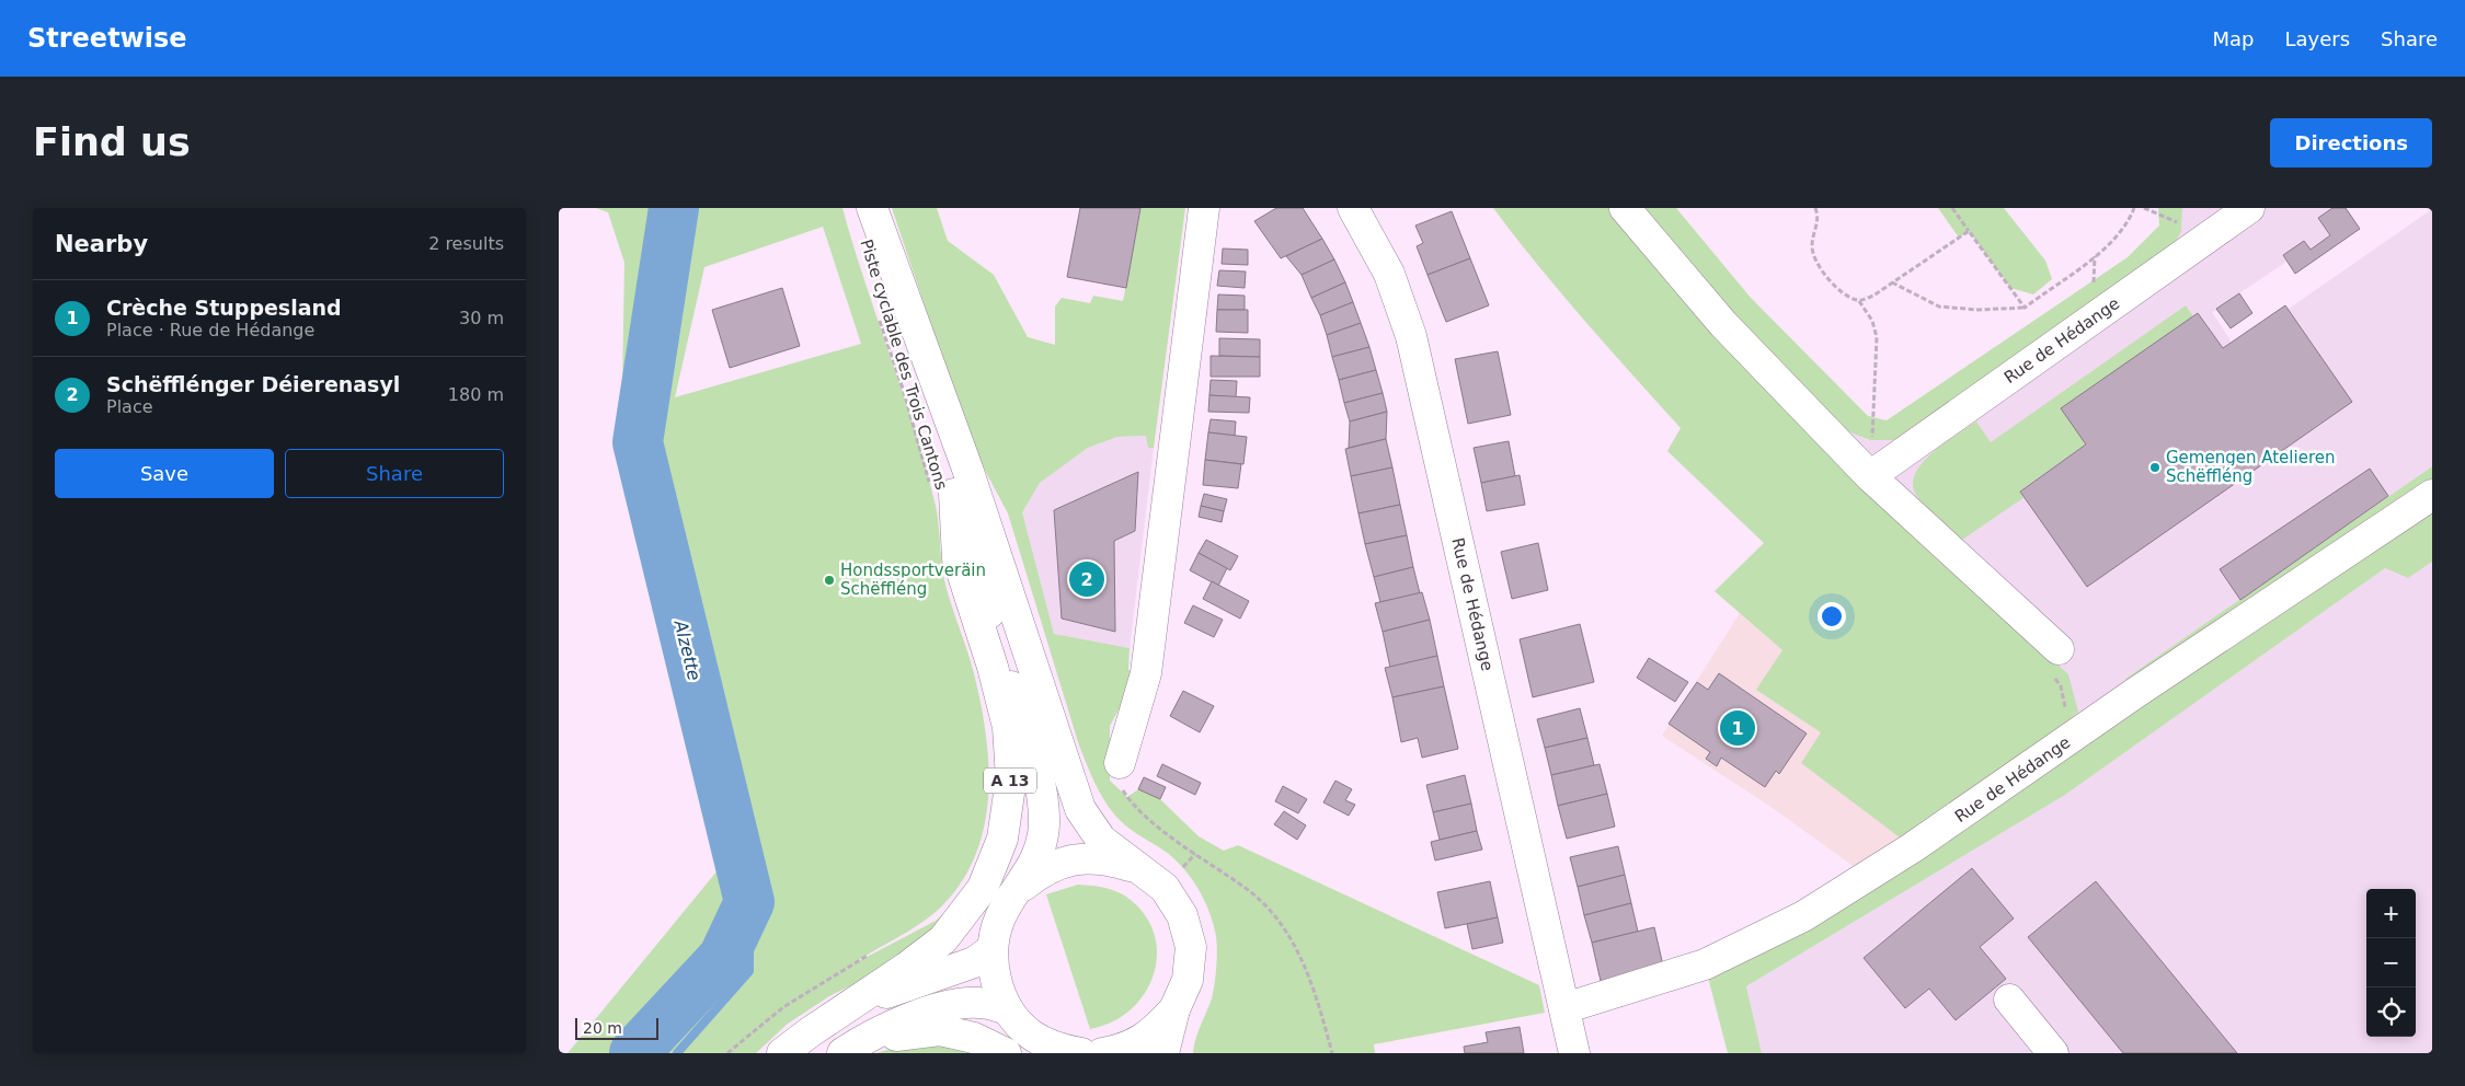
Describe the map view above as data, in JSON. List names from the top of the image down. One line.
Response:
{"streets":{"main road":["Rue de Hédange","A 13"],"path":["Piste cyclable des Trois Cantons"]},"crossings":[["Piste cyclable des Trois Cantons","A 13"]],"water":["Alzette"],"places":["Gemengen Atelieren Schëffléng","Hondssportveräin Schëffléng"],"scale_bar":"20 m","page":{"header":"Streetwise","nav":["Map","Layers","Share"],"buttons":["Directions",["Save","Share"]],"title":"Find us","heading":["Nearby","2 results"],"list":[{"mark":"1","name":"Crèche Stuppesland","note":"Place · Rue de Hédange","value":"30 m"},{"mark":"2","name":"Schëfflénger Déierenasyl","note":"Place","value":"180 m"}],"pins":["2","1"],"map_buttons":["+","−"],"scale":"20 m"}}
